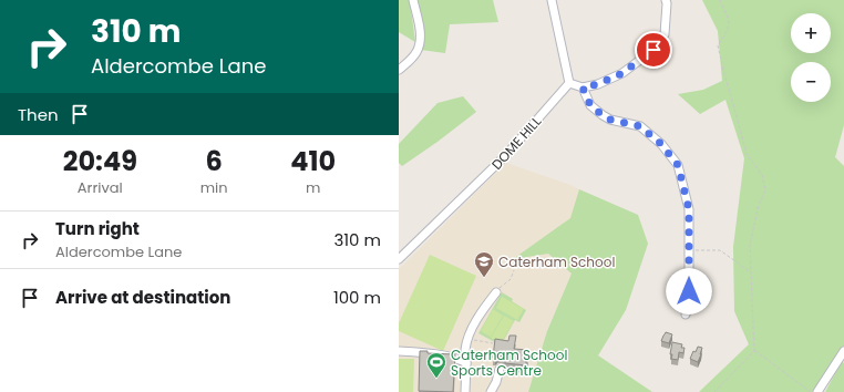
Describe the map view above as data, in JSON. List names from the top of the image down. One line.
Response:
{"streets":{"street":["DOME HILL"]},"places":{"school or university":["Caterham School"],"sports":["Caterham School Sports Centre"]},"page":{"turn":["310 m","Aldercombe Lane"],"map_buttons":["+","−"],"then":"Then","eta":["20:49","Arrival","6","min","410","m"],"list":[{"name":"Turn right","note":"Aldercombe Lane","value":"310 m"},{"name":"Arrive at destination","value":"100 m"}]}}
